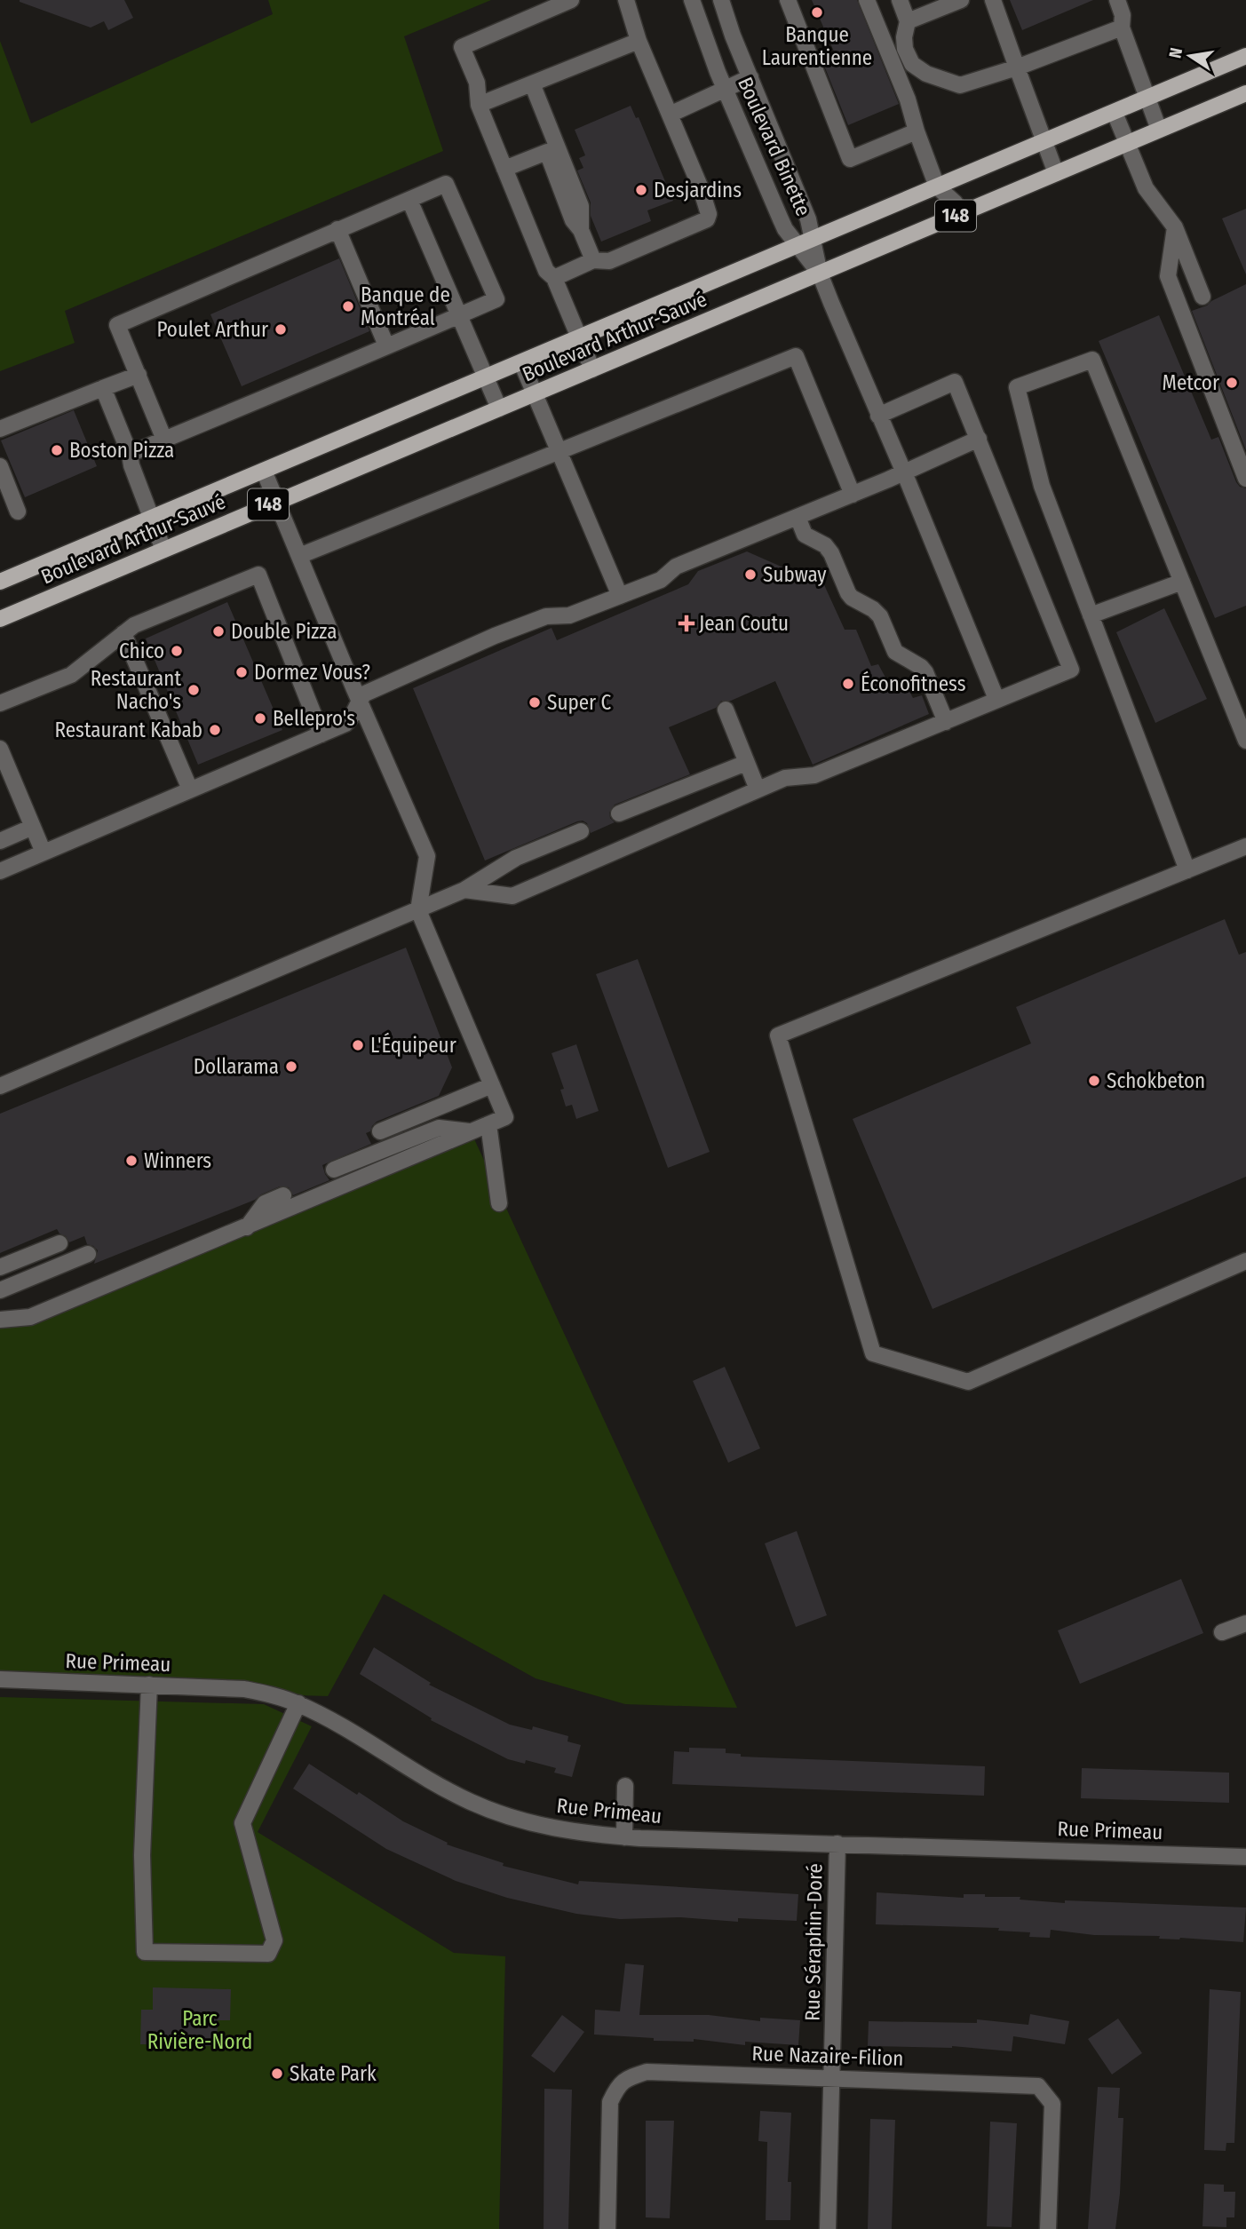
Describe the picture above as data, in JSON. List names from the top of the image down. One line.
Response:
{"streets":{"main road":["148","Boulevard Arthur-Sauvé"],"street":["Boulevard Binette","Rue Primeau","Rue Séraphin-Doré","Rue Nazaire-Filion"]},"crossings":[["Boulevard Binette","Boulevard Arthur-Sauvé"],["Rue Primeau","Rue Séraphin-Doré"],["Rue Séraphin-Doré","Rue Nazaire-Filion"]],"parks":["Parc Rivière-Nord"],"places":{"other":["Banque Laurentienne","Desjardins","Banque de Montréal","Poulet Arthur","Metcor","Boston Pizza","Subway","Double Pizza","Chico","Dormez Vous?","Éconofitness","Restaurant Nacho's","Super C","Bellepro's","Restaurant Kabab","L'Équipeur","Dollarama","Schokbeton","Winners","Skate Park"],"health":["Jean Coutu"]},"north":"left"}
